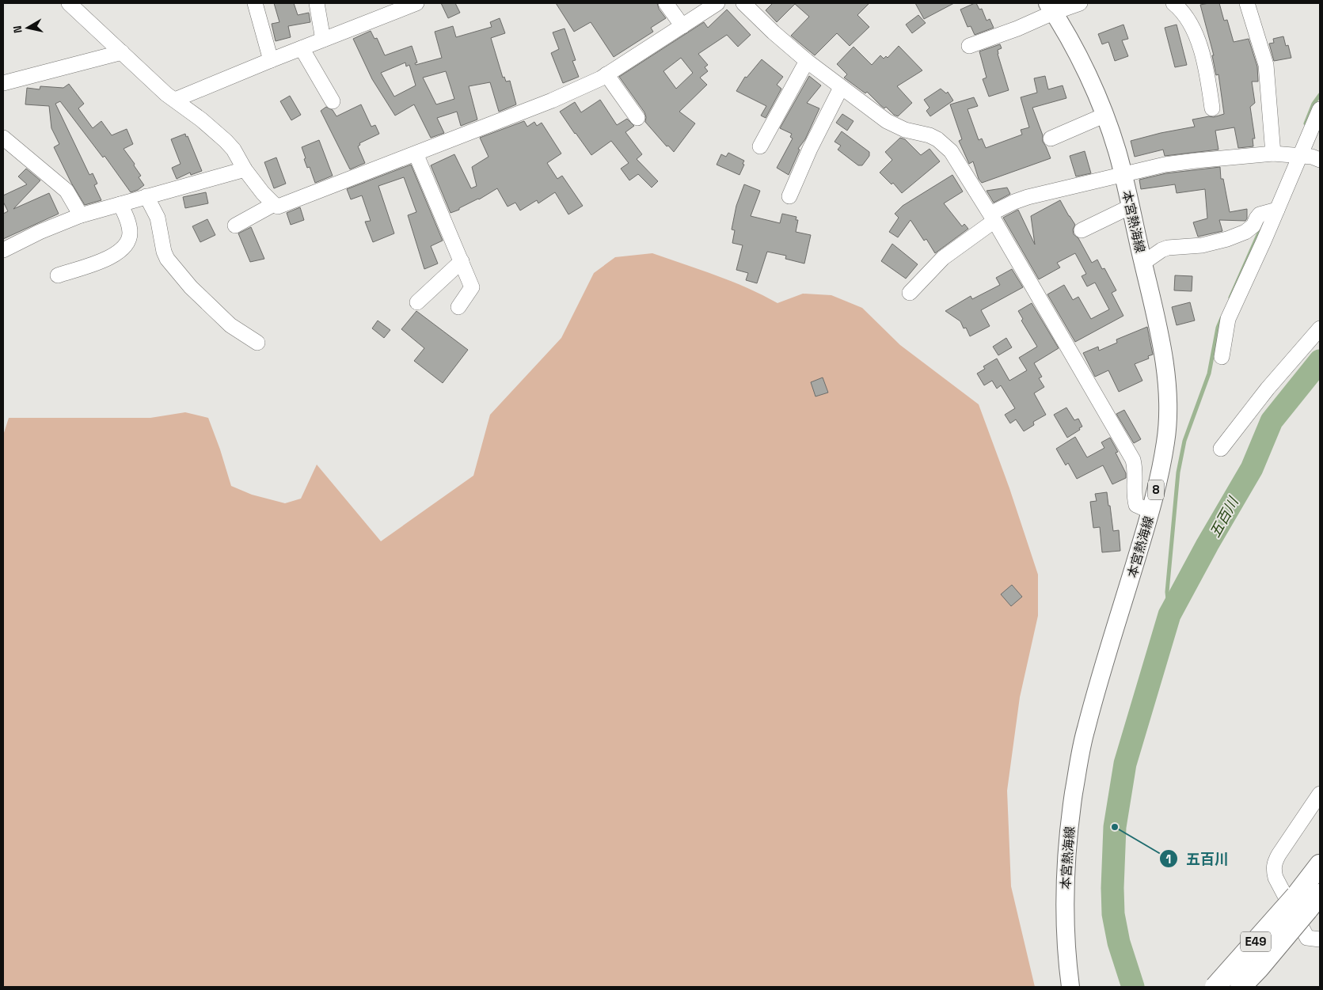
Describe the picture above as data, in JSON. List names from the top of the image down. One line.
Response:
{"streets":{"highway":["E49"],"main road":["本宮熱海線","8"]},"water":["五百川"],"places":["五百川"],"north":"left"}
